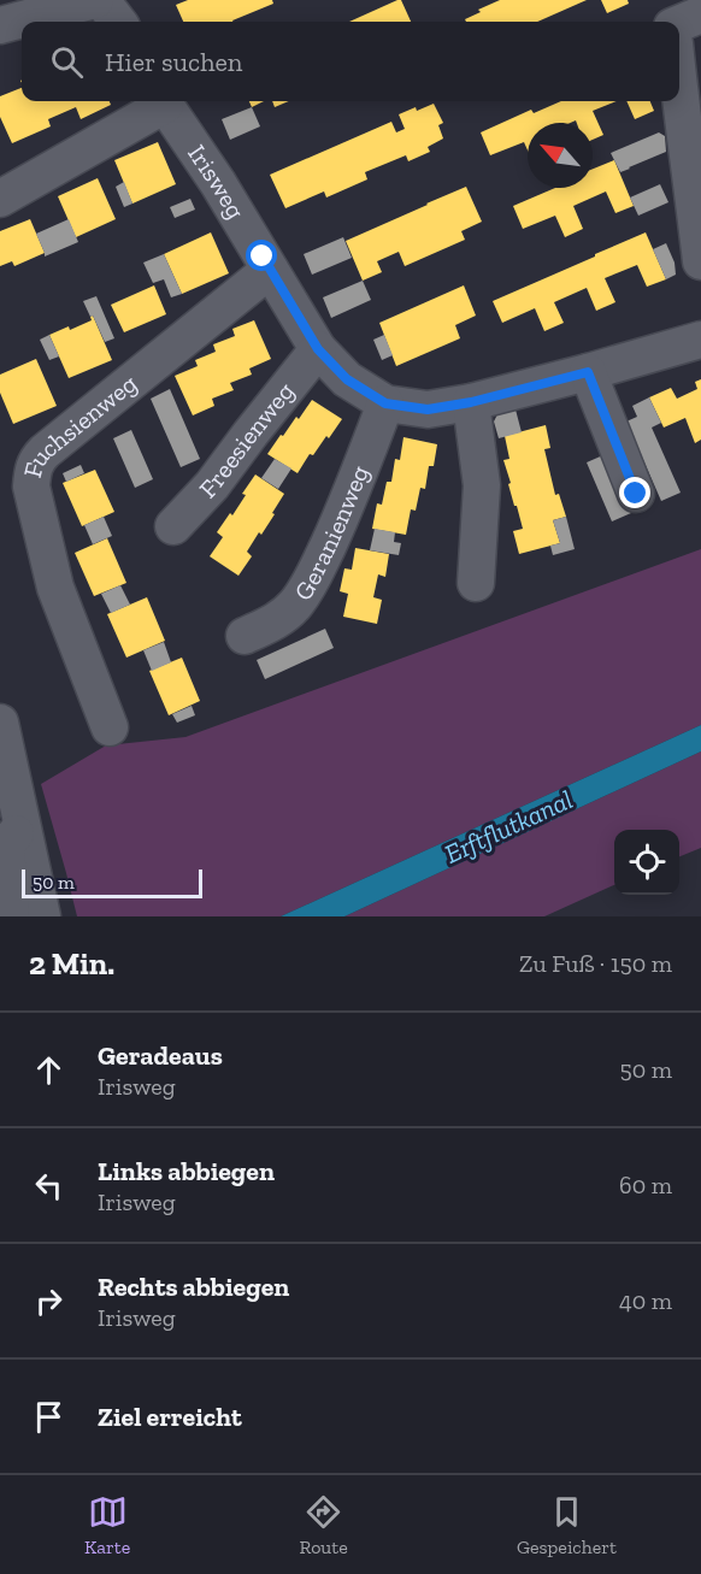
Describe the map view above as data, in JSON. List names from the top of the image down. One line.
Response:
{"streets":{"street":["Irisweg","Fuchsienweg","Freesienweg","Geranienweg"]},"crossings":[["Irisweg","Fuchsienweg"],["Irisweg","Freesienweg"],["Irisweg","Geranienweg"]],"water":["Erftflutkanal"],"scale_bar":"50 m","north":"top left","page":{"search":"Hier suchen","scale":"50 m","heading":["2 Min.","Zu Fuß · 150 m"],"list":[["Geradeaus","Irisweg","50 m"],["Links abbiegen","Irisweg","60 m"],["Rechts abbiegen","Irisweg","40 m"],"Ziel erreicht"],"nav":["Karte","Route","Gespeichert"]}}
